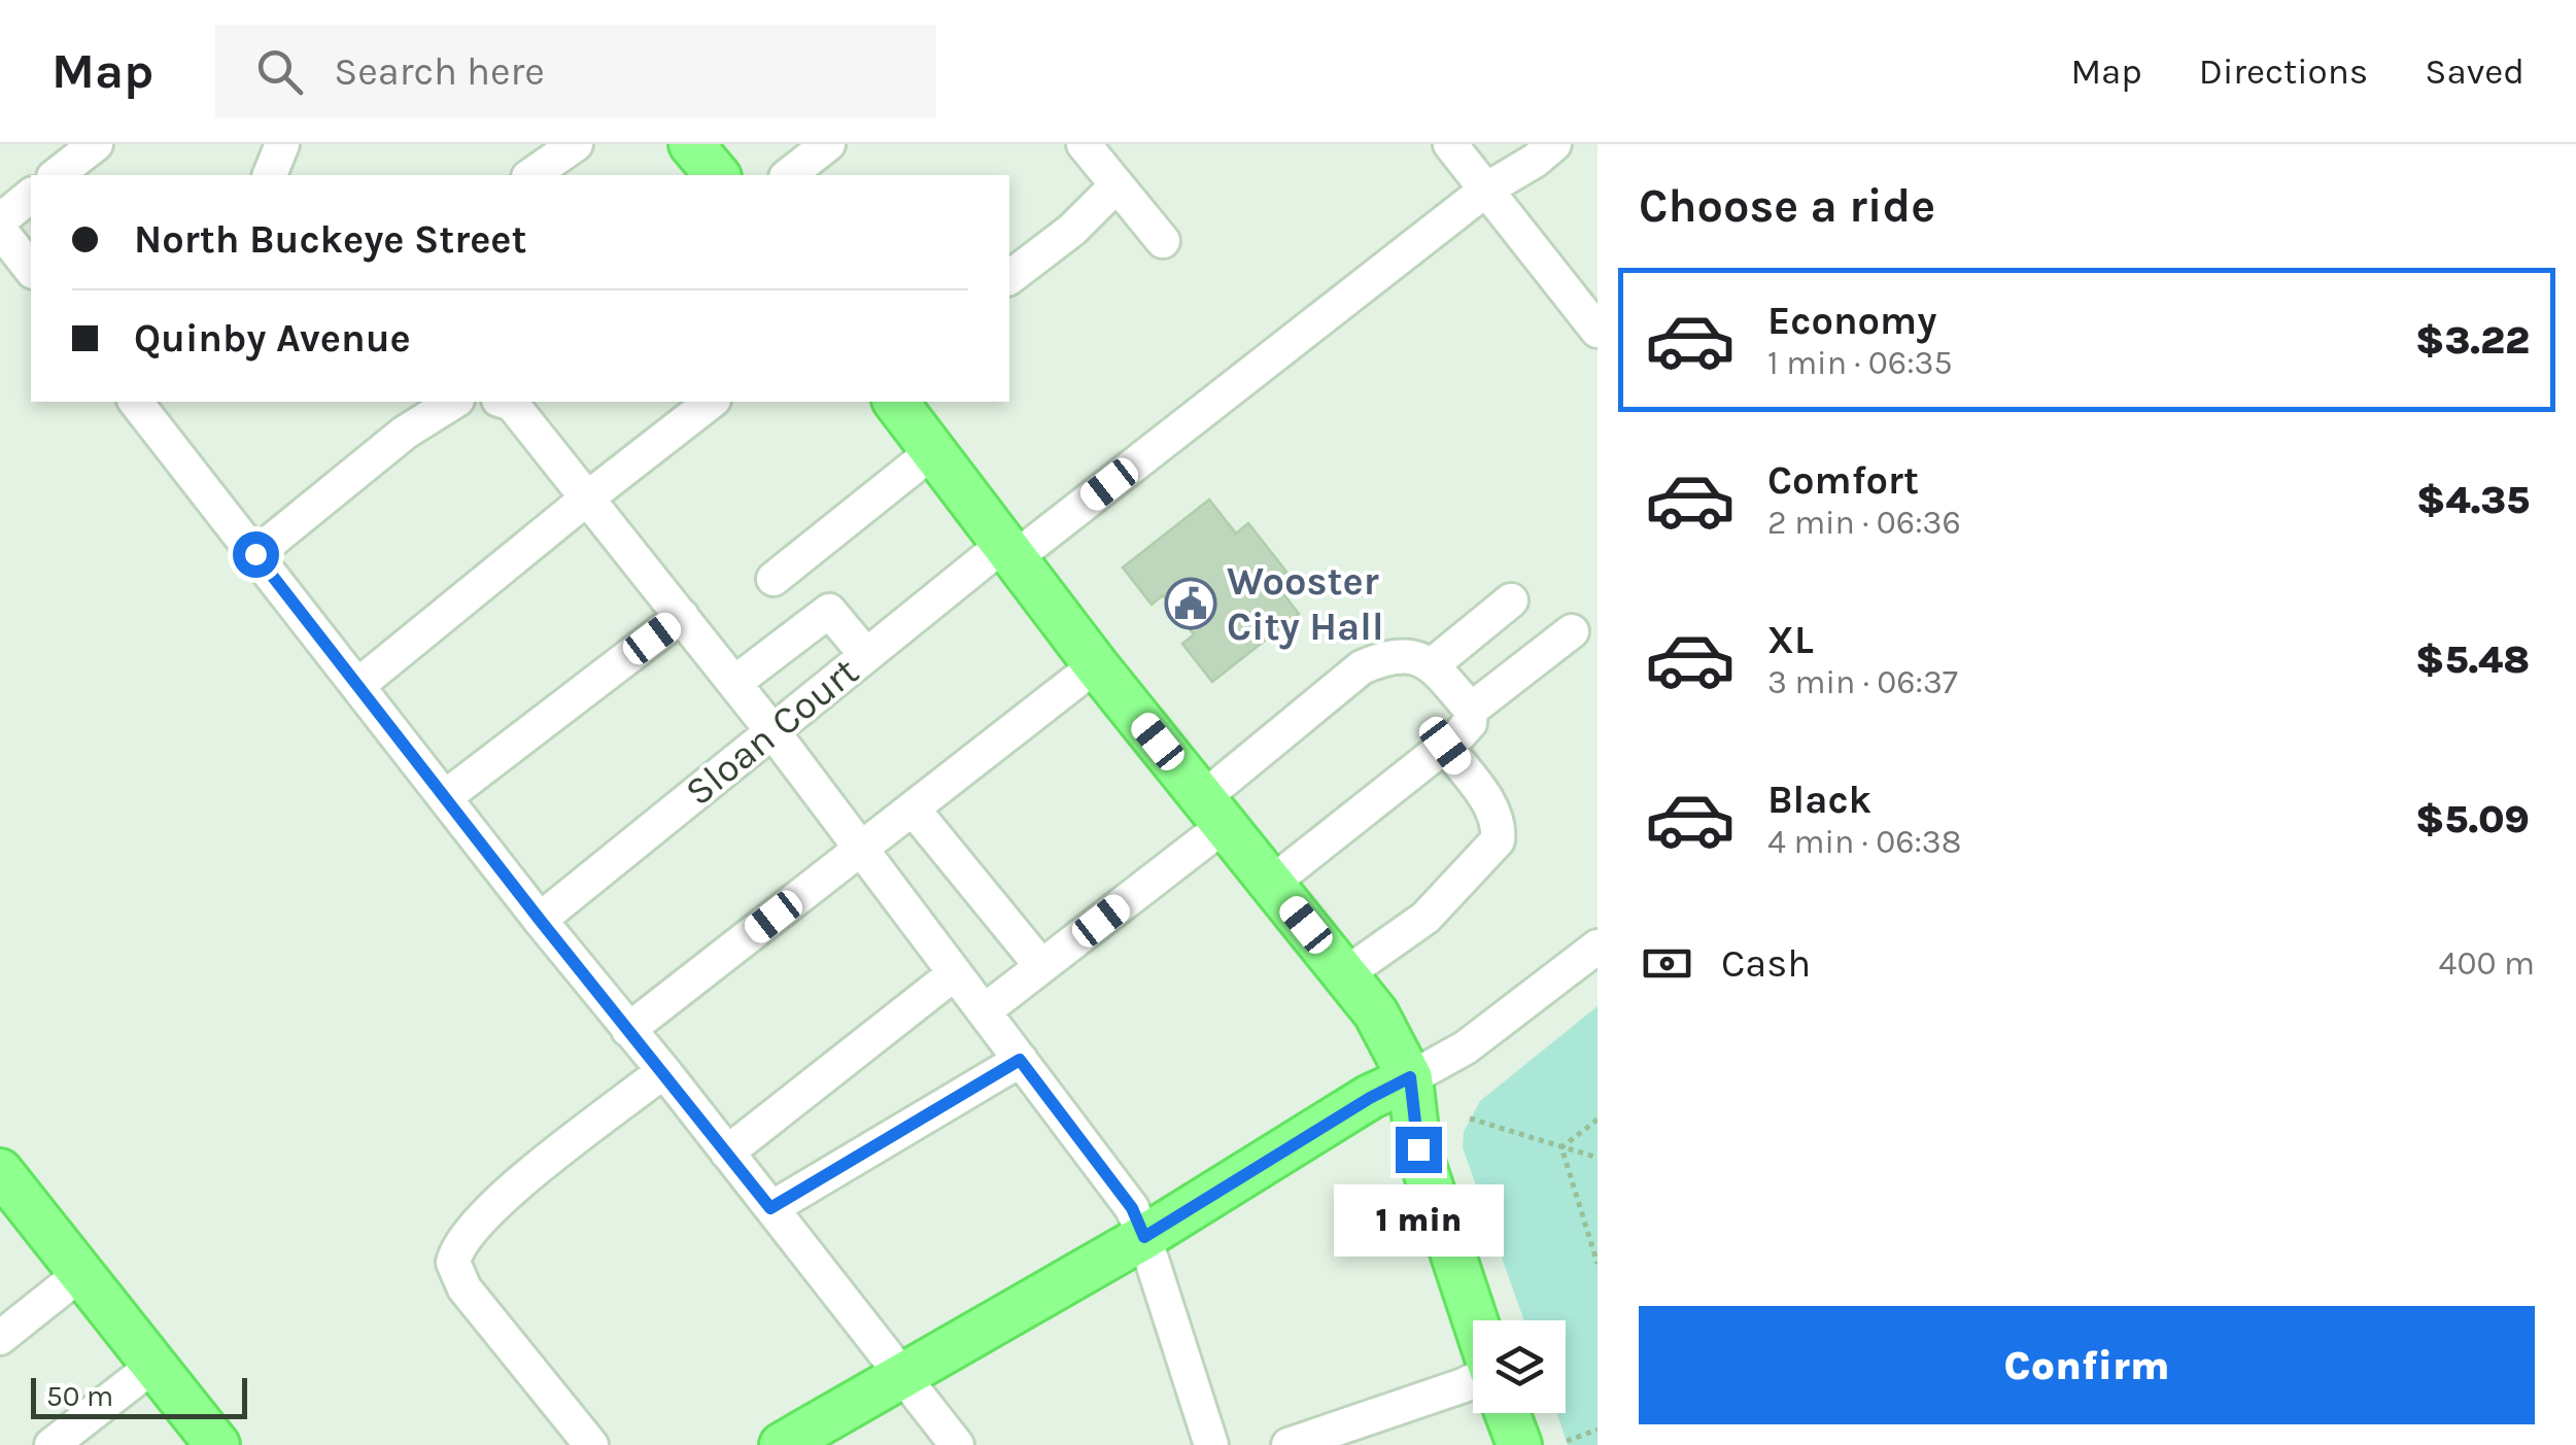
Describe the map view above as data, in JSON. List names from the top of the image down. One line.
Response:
{"streets":{"street":["Sloan Court"]},"places":{"public building":["Wooster City Hall"]},"scale_bar":"50 m","page":{"header":"Map","search":"Search here","nav":["Map","Directions","Saved"],"heading":"Choose a ride","banner":["North Buckeye Street","Quinby Avenue"],"list":[{"name":"Economy","note":"1 min · 06:35","value":"$3.22"},{"name":"Comfort","note":"2 min · 06:36","value":"$4.35"},{"name":"XL","note":"3 min · 06:37","value":"$5.48"},{"name":"Black","note":"4 min · 06:38","value":"$5.09"}],"pay":["Cash","400 m"],"bubble":"1 min","buttons":"Confirm","scale":"50 m"}}
